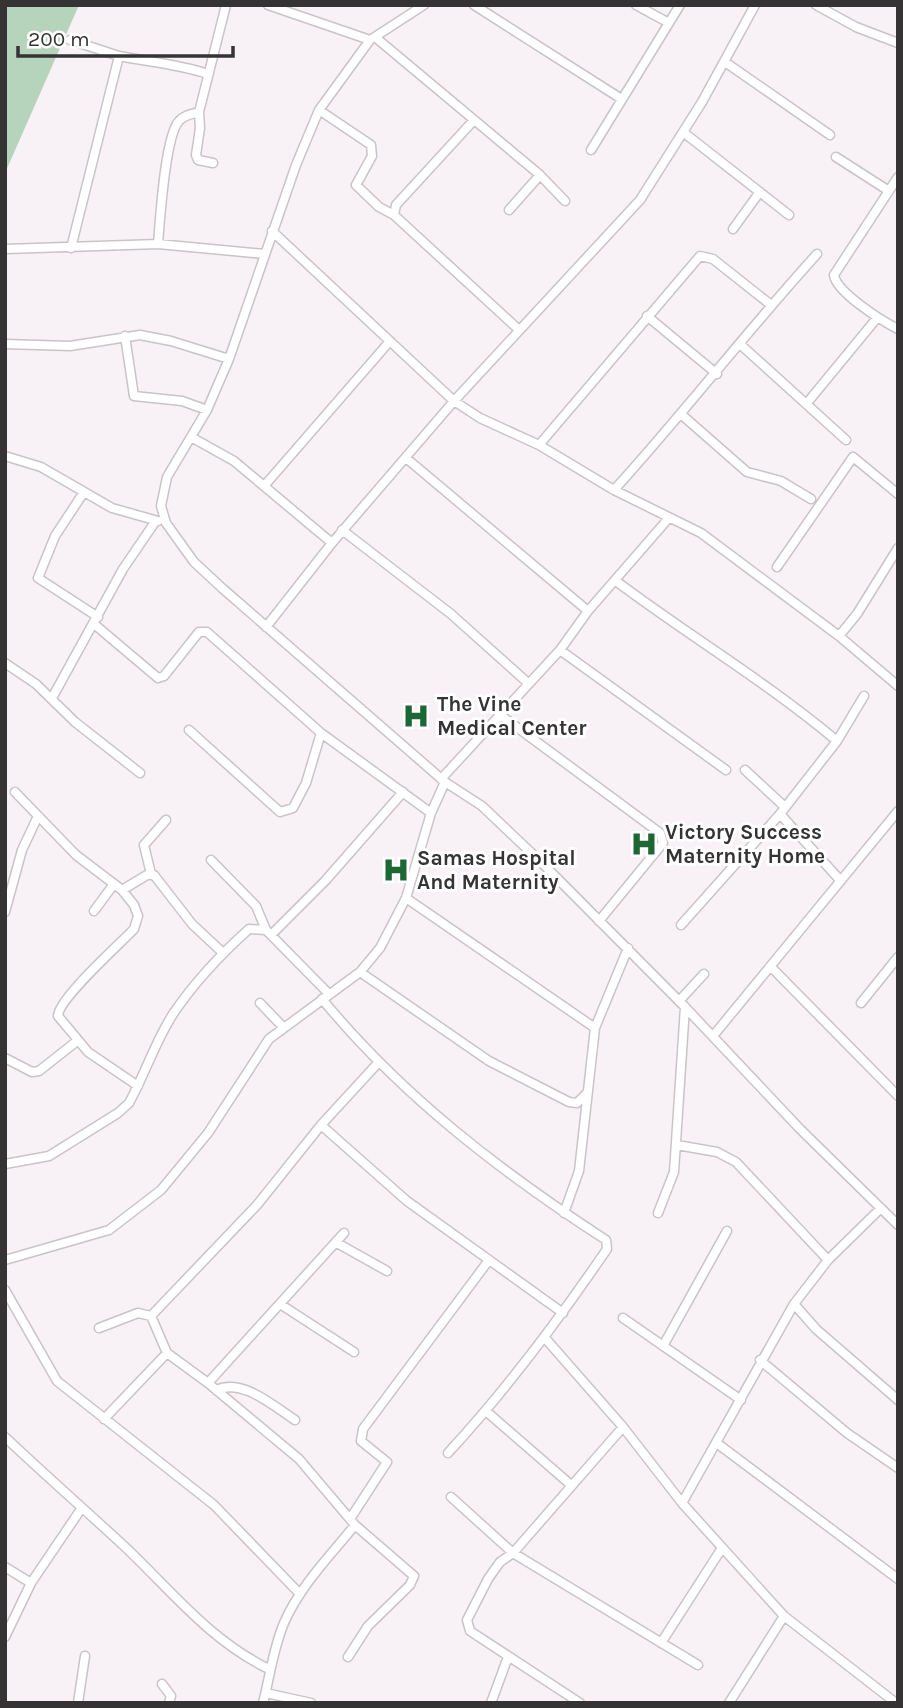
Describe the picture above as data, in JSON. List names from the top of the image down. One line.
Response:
{"places":{"hospital":["The Vine Medical Center","Victory Success Maternity Home","Samas Hospital And Maternity"]},"scale_bar":"200 m"}
